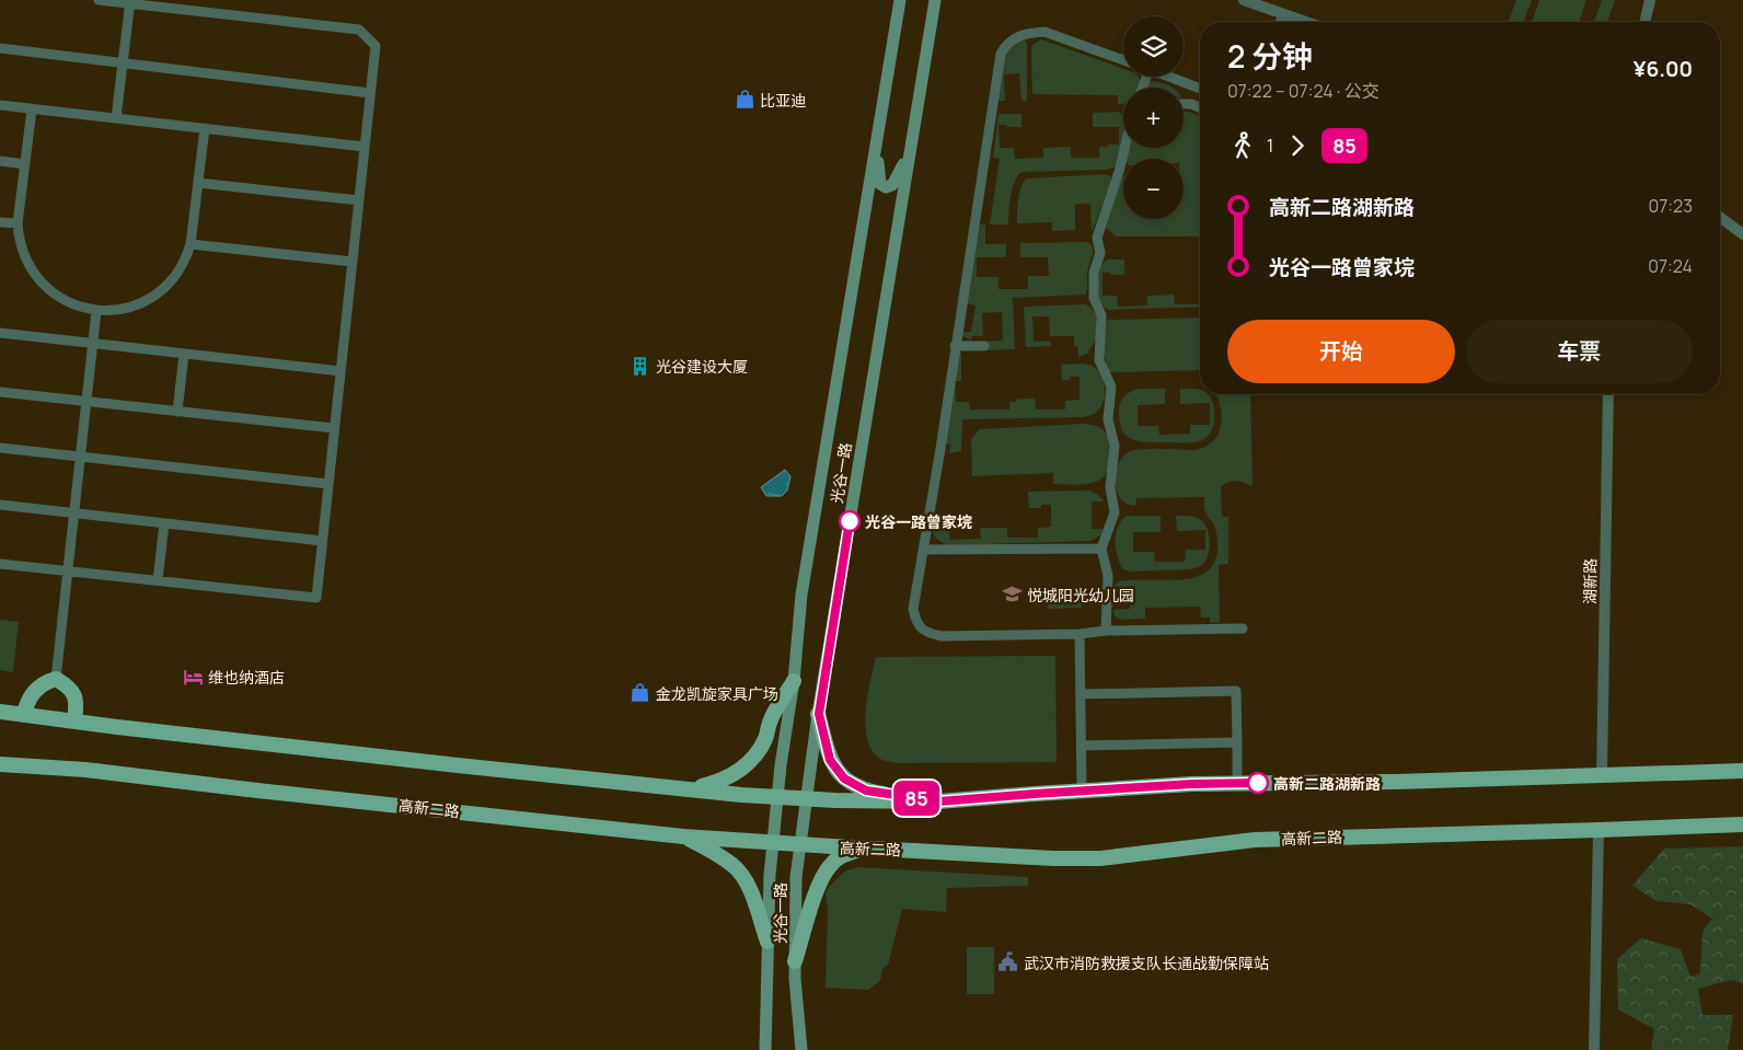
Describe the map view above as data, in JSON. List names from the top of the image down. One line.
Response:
{"streets":{"main road":["光谷一路","高新二路"],"street":["湖新路"]},"crossings":[["光谷一路","高新二路"]],"places":{"shop":["比亚迪","金龙凯旋家具广场"],"building":["光谷建设大厦"],"other":["光谷一路曾家垸","高新二路湖新路"],"school or university":["悦城阳光幼儿园"],"hotel":["维也纳酒店"],"public building":["武汉市消防救援支队长通战勤保障站"]},"lines":["bus line 85"],"page":{"on_map":"85","map_buttons":["+","−"],"heading":["2 分钟","07:22 – 07:24 · 公交","¥6.00"],"legs":["1","85"],"list":[{"name":"高新二路湖新路","value":"07:23"},{"name":"光谷一路曾家垸","value":"07:24"}],"buttons":["开始","车票"]}}
